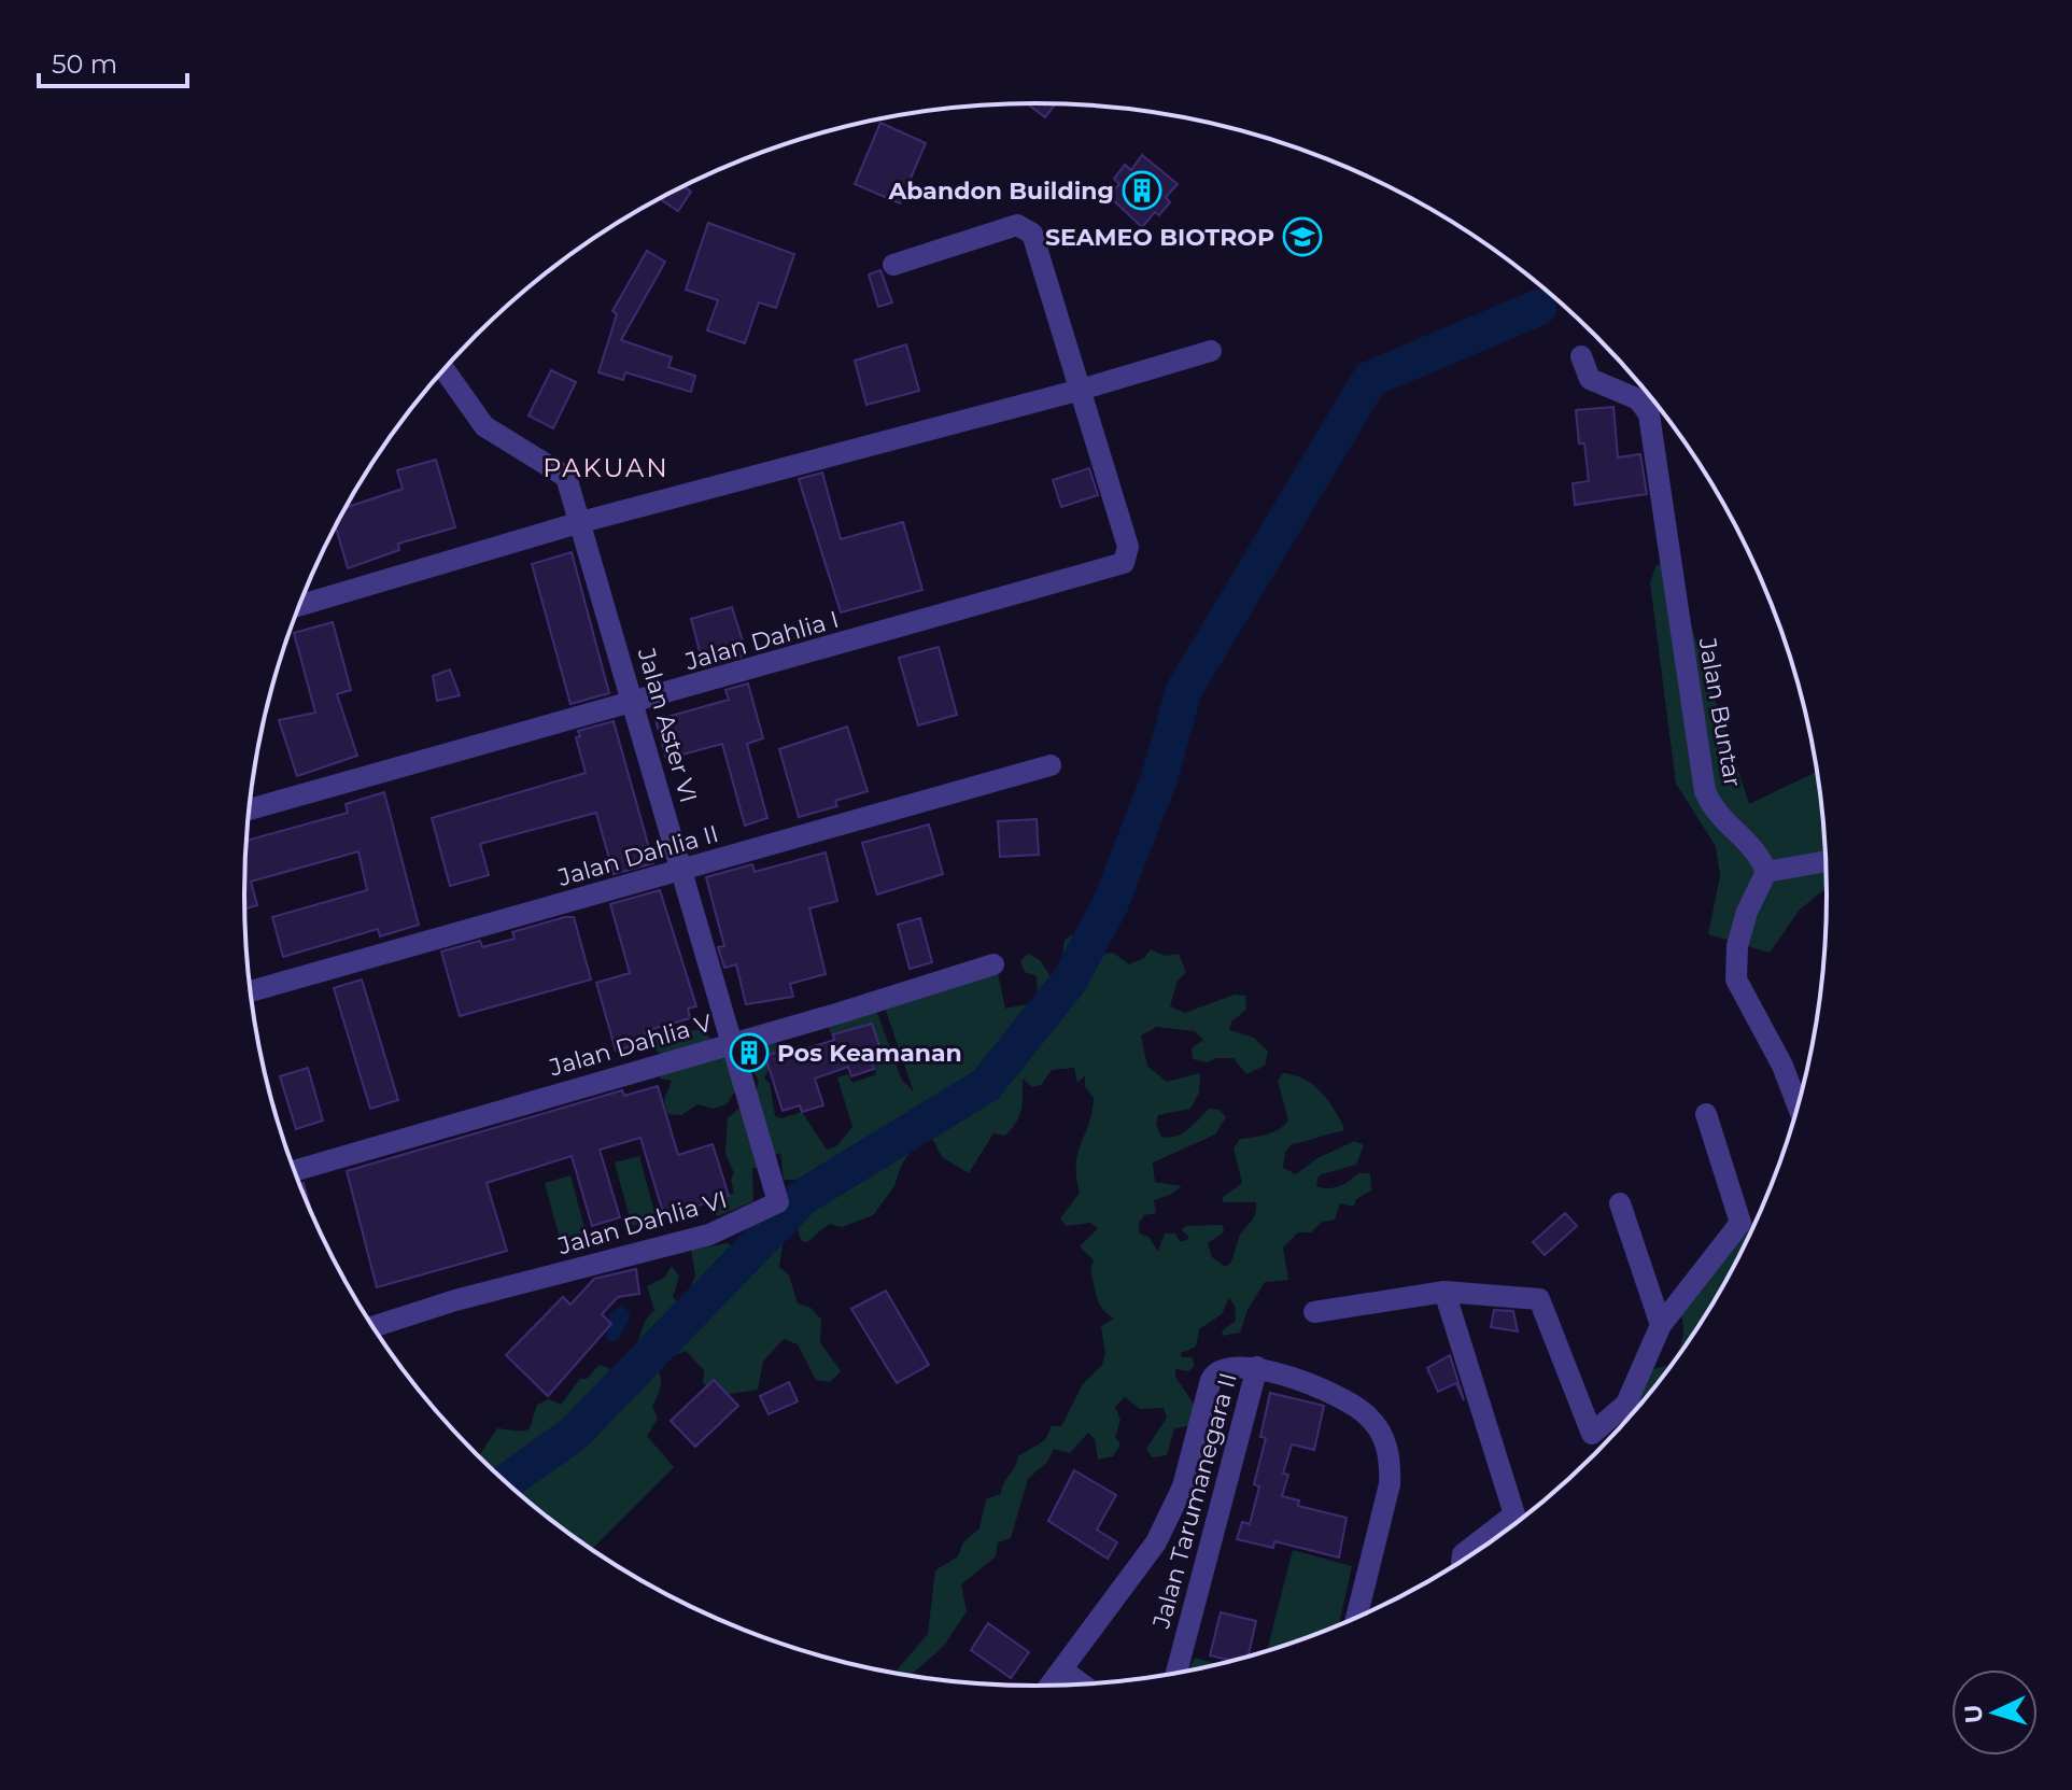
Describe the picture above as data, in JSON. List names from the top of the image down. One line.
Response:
{"streets":{"street":["Jalan Dahlia I","Jalan Buntar","Jalan Aster VI","Jalan Dahlia II","Jalan Dahlia V","Jalan Dahlia VI","Jalan Tarumanegara II"]},"crossings":[["Jalan Dahlia I","Jalan Aster VI"],["Jalan Aster VI","Jalan Dahlia II"],["Jalan Aster VI","Jalan Dahlia V"],["Jalan Aster VI","Jalan Dahlia VI"],["Jalan Dahlia V","Jalan Dahlia VI"]],"districts":["PAKUAN"],"places":{"building":["Abandon Building","Pos Keamanan"],"school or university":["SEAMEO BIOTROP"]},"scale_bar":"50 m","north":"left"}
